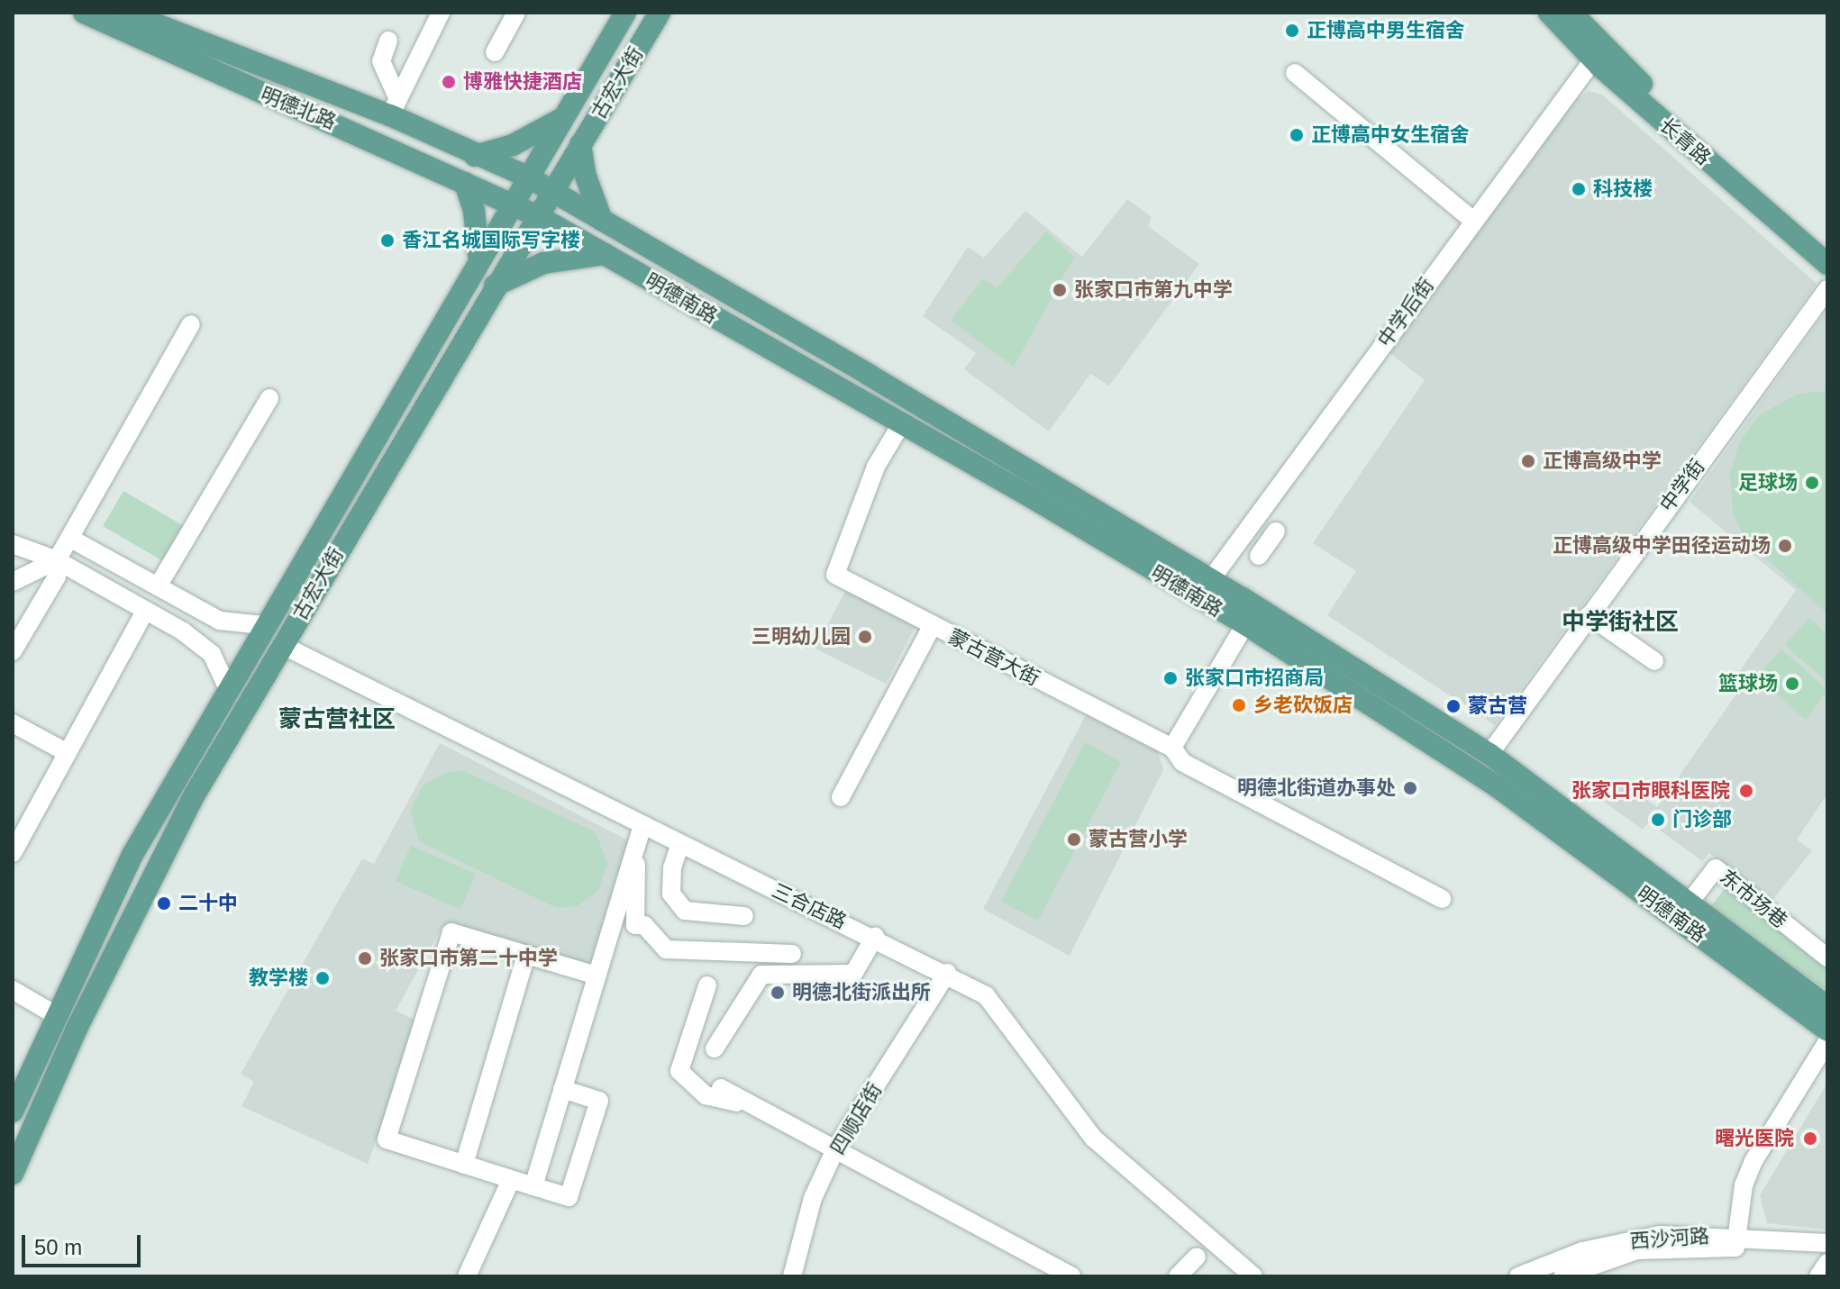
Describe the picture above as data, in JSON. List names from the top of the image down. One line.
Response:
{"streets":{"main road":["古宏大街","明德北路","长青路","明德南路"],"street":["中学后街","中学街","蒙古营大街","东市场巷","三合店路","四顺店街","西沙河路"]},"crossings":[["古宏大街","明德北路"],["古宏大街","明德南路"],["古宏大街","三合店路"],["明德北路","明德南路"],["长青路","中学后街"],["明德南路","中学后街"],["明德南路","中学街"],["明德南路","蒙古营大街"],["明德南路","东市场巷"],["三合店路","四顺店街"]],"districts":["中学街社区","蒙古营社区"],"places":["正博高中男生宿舍","博雅快捷酒店","正博高中女生宿舍","科技楼","香江名城国际写字楼","张家口市第九中学","正博高级中学","足球场","正博高级中学田径运动场","三明幼儿园","张家口市招商局","篮球场","乡老砍饭店","蒙古营","明德北街道办事处","张家口市眼科医院","门诊部","蒙古营小学","二十中","张家口市第二十中学","教学楼","明德北街派出所","曙光医院"],"scale_bar":"50 m"}
